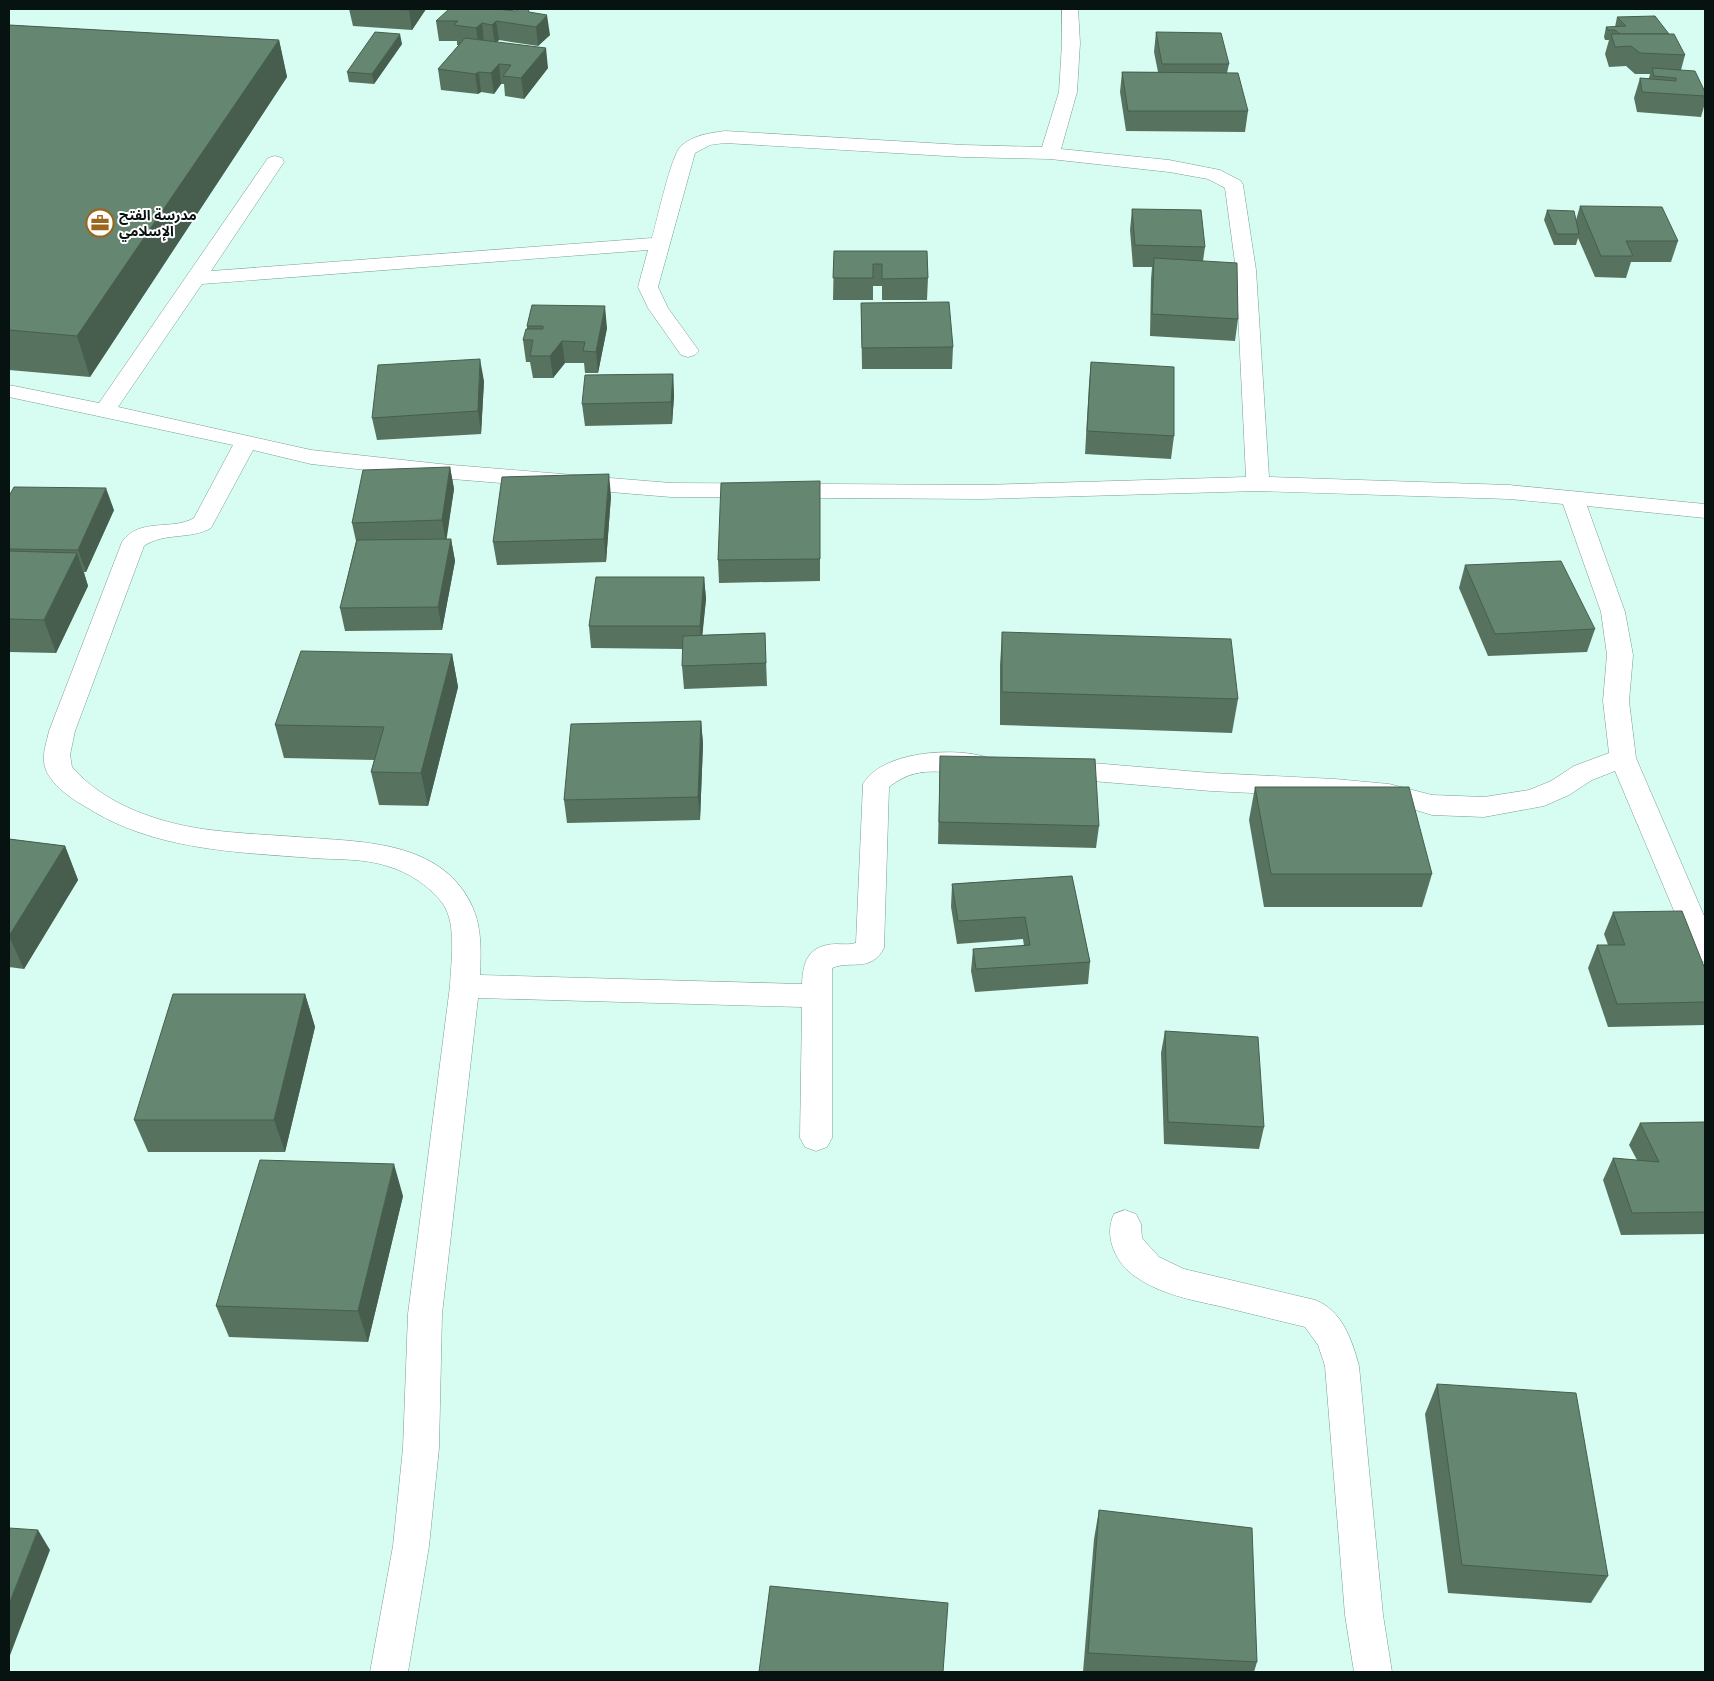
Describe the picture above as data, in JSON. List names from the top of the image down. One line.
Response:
{"places":{"office":["مدرسة الفتح الإسلامي"]}}
